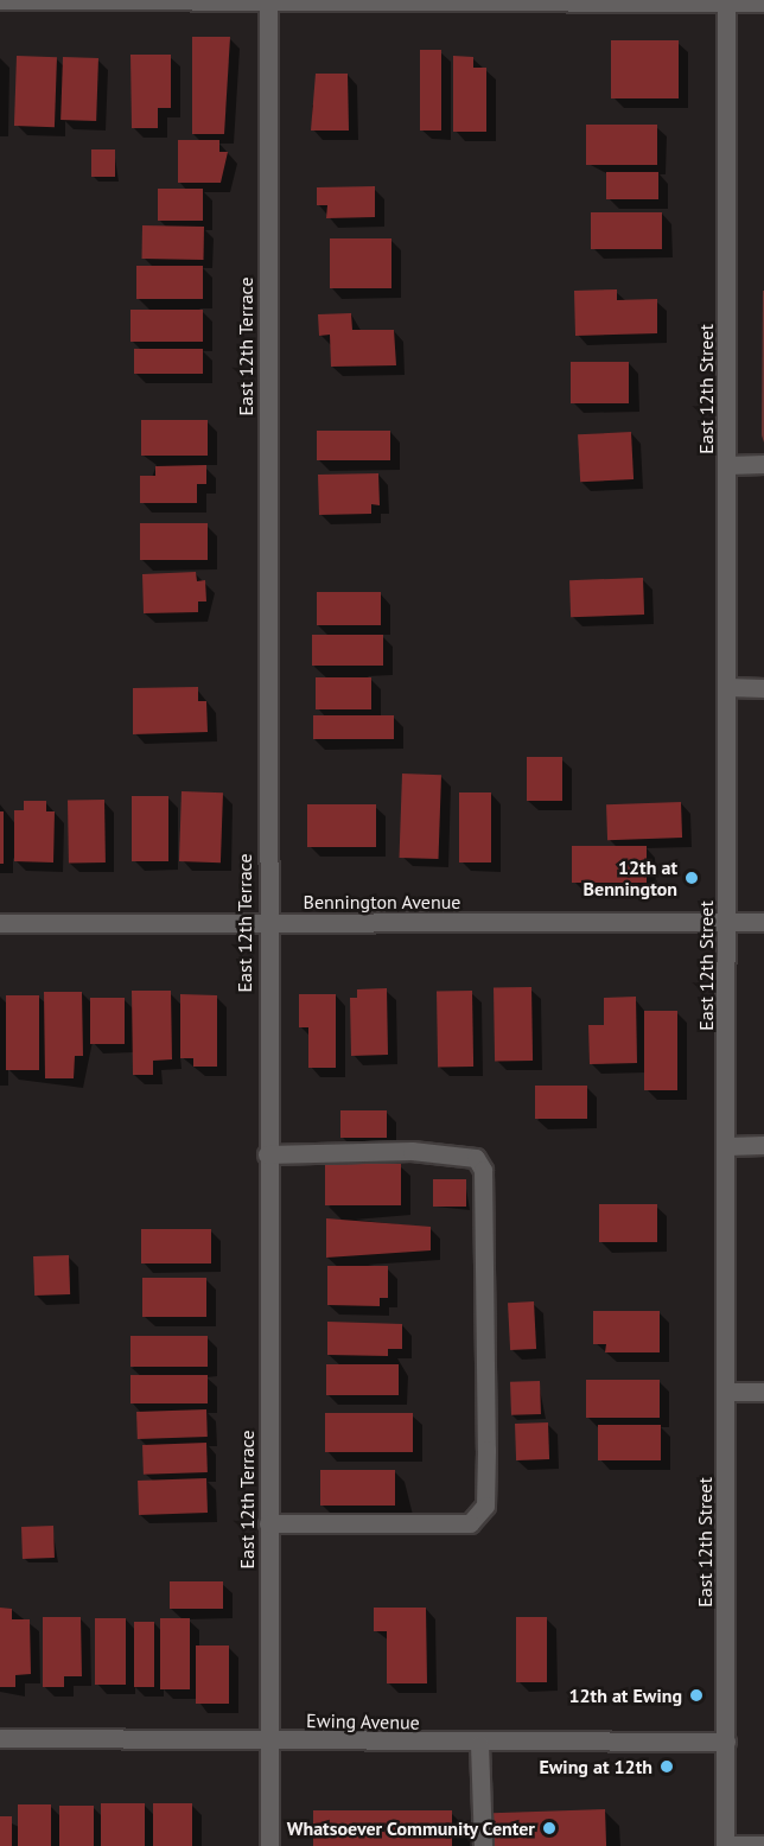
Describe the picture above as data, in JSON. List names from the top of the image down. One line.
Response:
{"streets":{"street":["East 12th Terrace","East 12th Street","Bennington Avenue","Ewing Avenue"]},"crossings":[["East 12th Terrace","Bennington Avenue"],["East 12th Terrace","Ewing Avenue"],["East 12th Street","Bennington Avenue"],["East 12th Street","Ewing Avenue"]],"places":["12th at Bennington","12th at Ewing","Ewing at 12th","Whatsoever Community Center"]}
